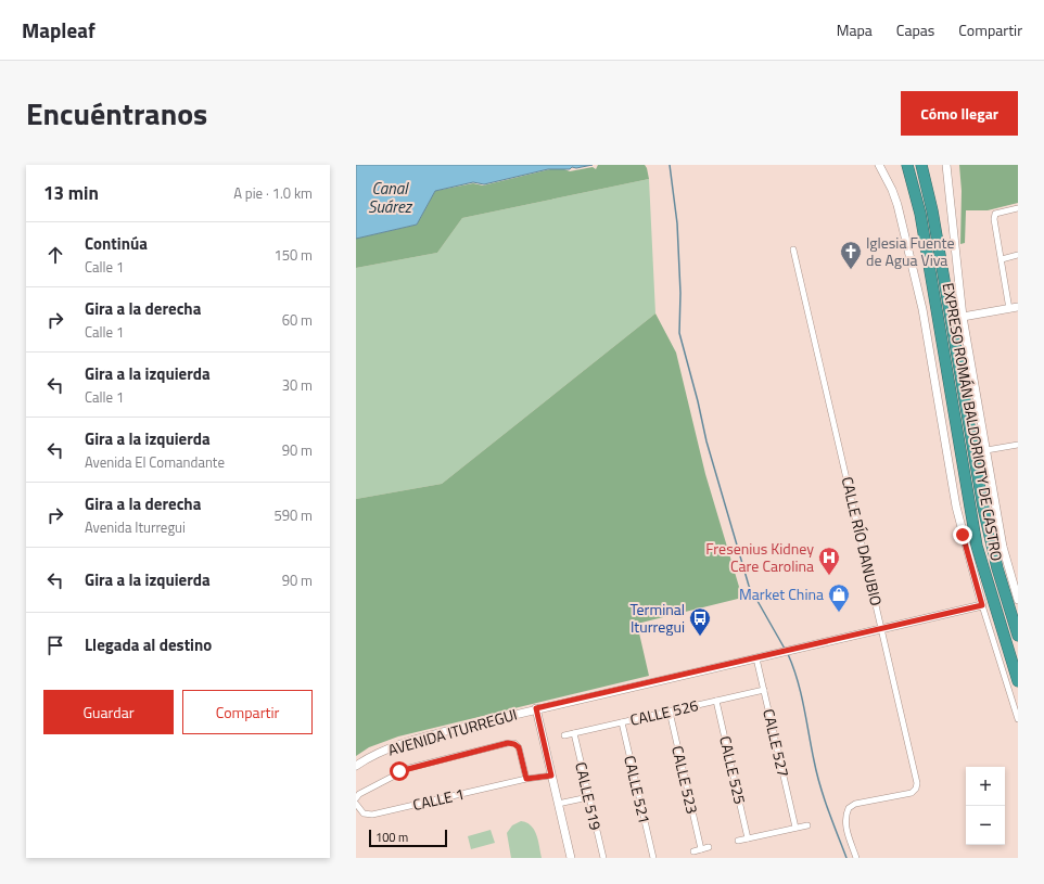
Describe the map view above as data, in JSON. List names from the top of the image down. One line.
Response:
{"streets":{"highway":["EXPRESO ROMÁN BALDORIOTY DE CASTRO"],"street":["CALLE RÍO DANUBIO","CALLE 526","AVENIDA ITURREGUI","CALLE 527","CALLE 525","CALLE 523","CALLE 521","CALLE 519","CALLE 1"]},"crossings":[["CALLE RÍO DANUBIO","AVENIDA ITURREGUI"],["CALLE 526","CALLE 527"],["CALLE 526","CALLE 525"],["CALLE 526","CALLE 523"],["CALLE 526","CALLE 521"],["CALLE 526","CALLE 519"],["AVENIDA ITURREGUI","CALLE 527"]],"water":["Canal Suárez"],"places":{"church":["Iglesia Fuente de Agua Viva"],"hospital":["Fresenius Kidney Care Carolina"],"shop":["Market China"],"bus stop":["Terminal Iturregui"]},"scale_bar":"100 m","page":{"header":"Mapleaf","nav":["Mapa","Capas","Compartir"],"title":"Encuéntranos","buttons":["Cómo llegar",["Guardar","Compartir"]],"heading":["13 min","A pie · 1.0 km"],"list":[["Continúa","Calle 1","150 m"],["Gira a la derecha","Calle 1","60 m"],["Gira a la izquierda","Calle 1","30 m"],["Gira a la izquierda","Avenida El Comandante","90 m"],["Gira a la derecha","Avenida Iturregui","590 m"],["Gira a la izquierda","90 m"],"Llegada al destino"],"map_buttons":["+","−"],"scale":"100 m"}}
